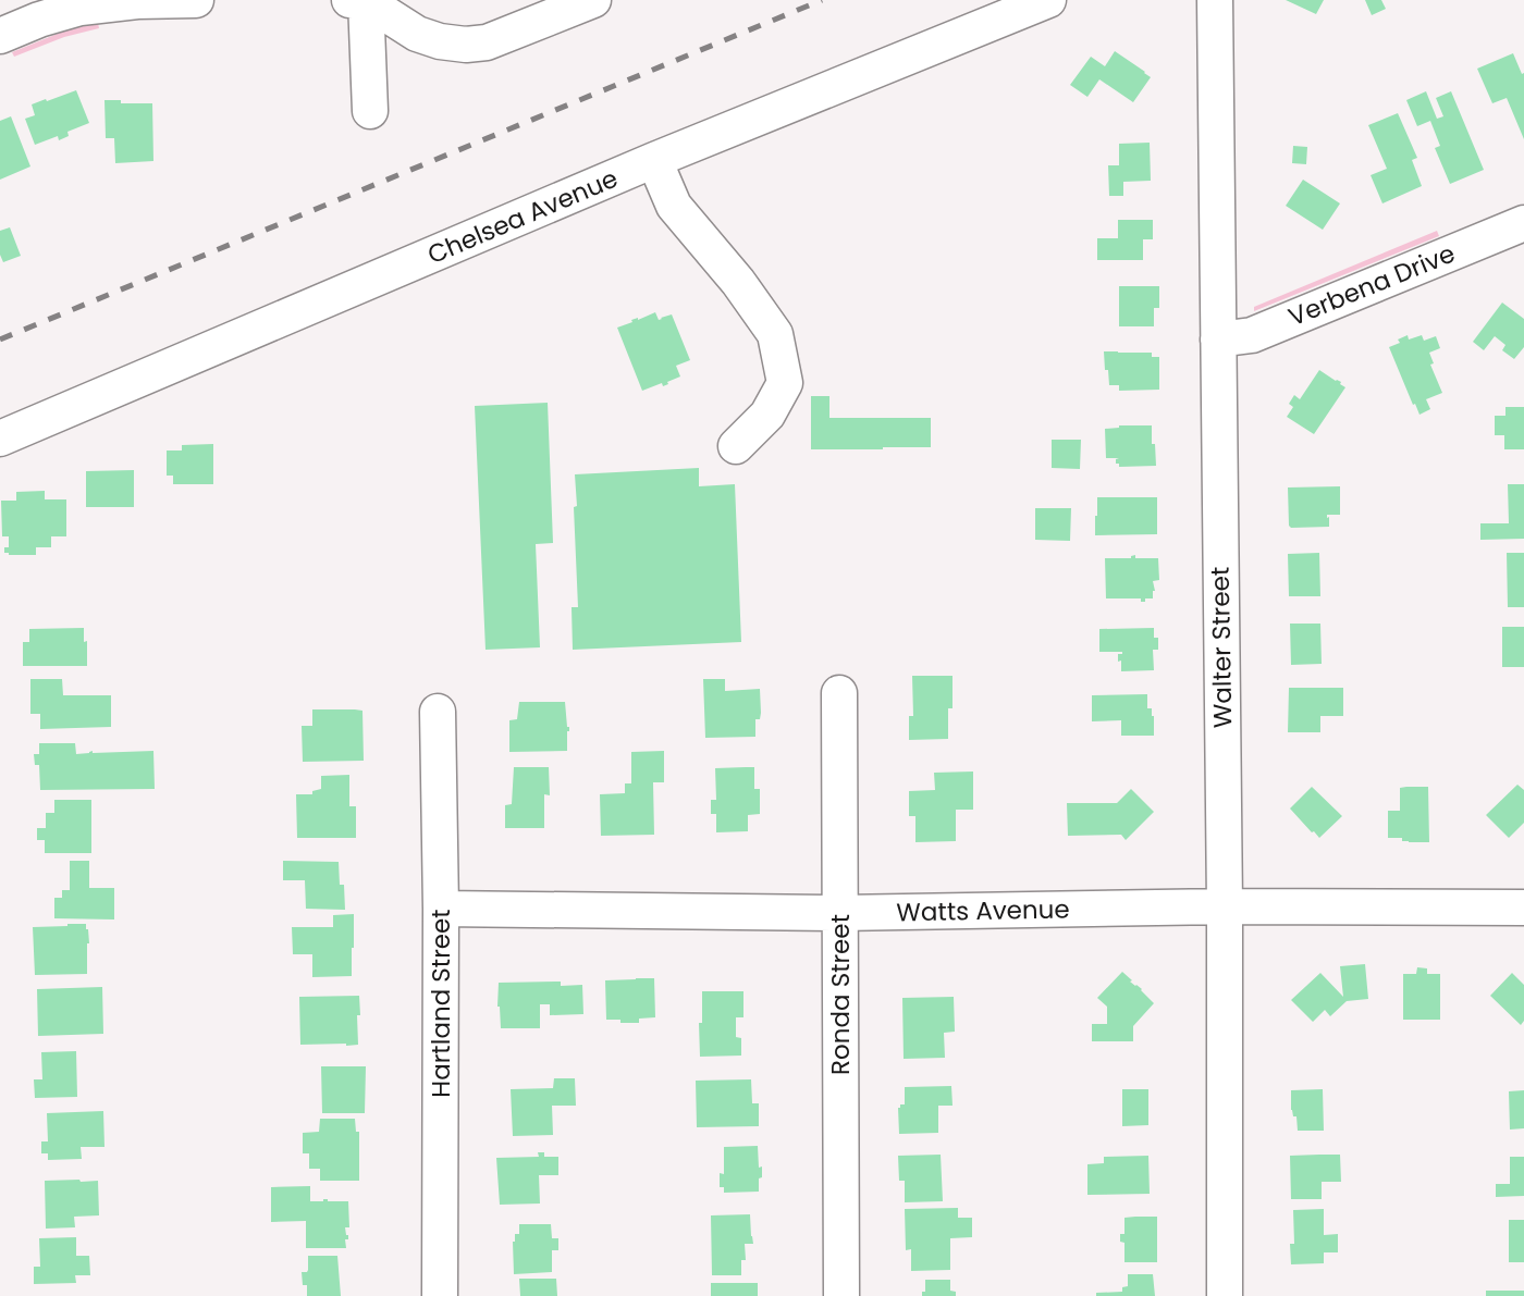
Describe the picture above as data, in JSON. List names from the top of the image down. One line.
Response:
{"streets":{"street":["Chelsea Avenue","Verbena Drive","Walter Street","Watts Avenue","Ronda Street","Hartland Street"]},"crossings":[["Verbena Drive","Walter Street"],["Walter Street","Watts Avenue"],["Watts Avenue","Ronda Street"],["Watts Avenue","Hartland Street"]]}
